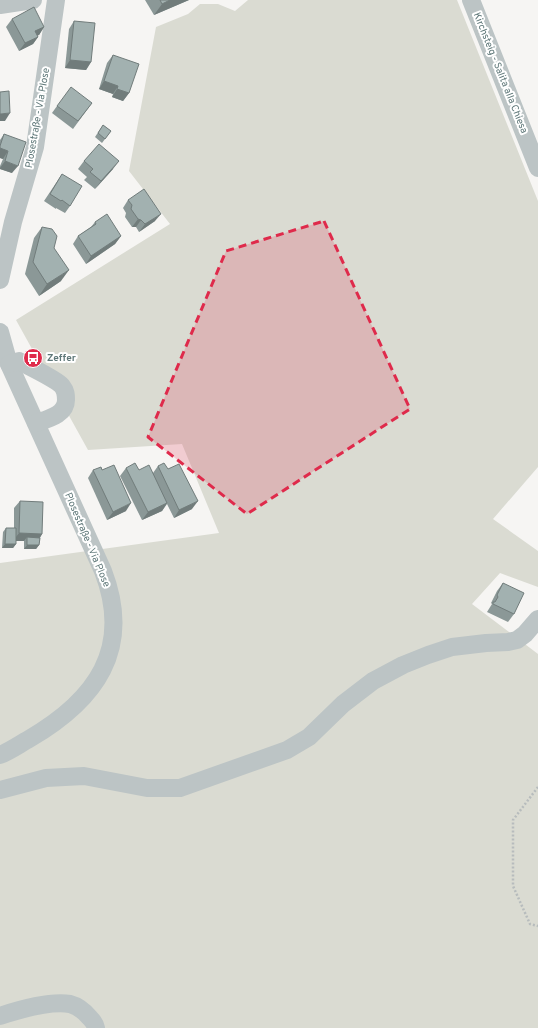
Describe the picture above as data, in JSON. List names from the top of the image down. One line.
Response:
{"streets":{"street":["Kirchsteig - Salita alla Chiesa","Plosestraße - Via Plose"]},"places":{"bus stop":["Zeffer"]}}
